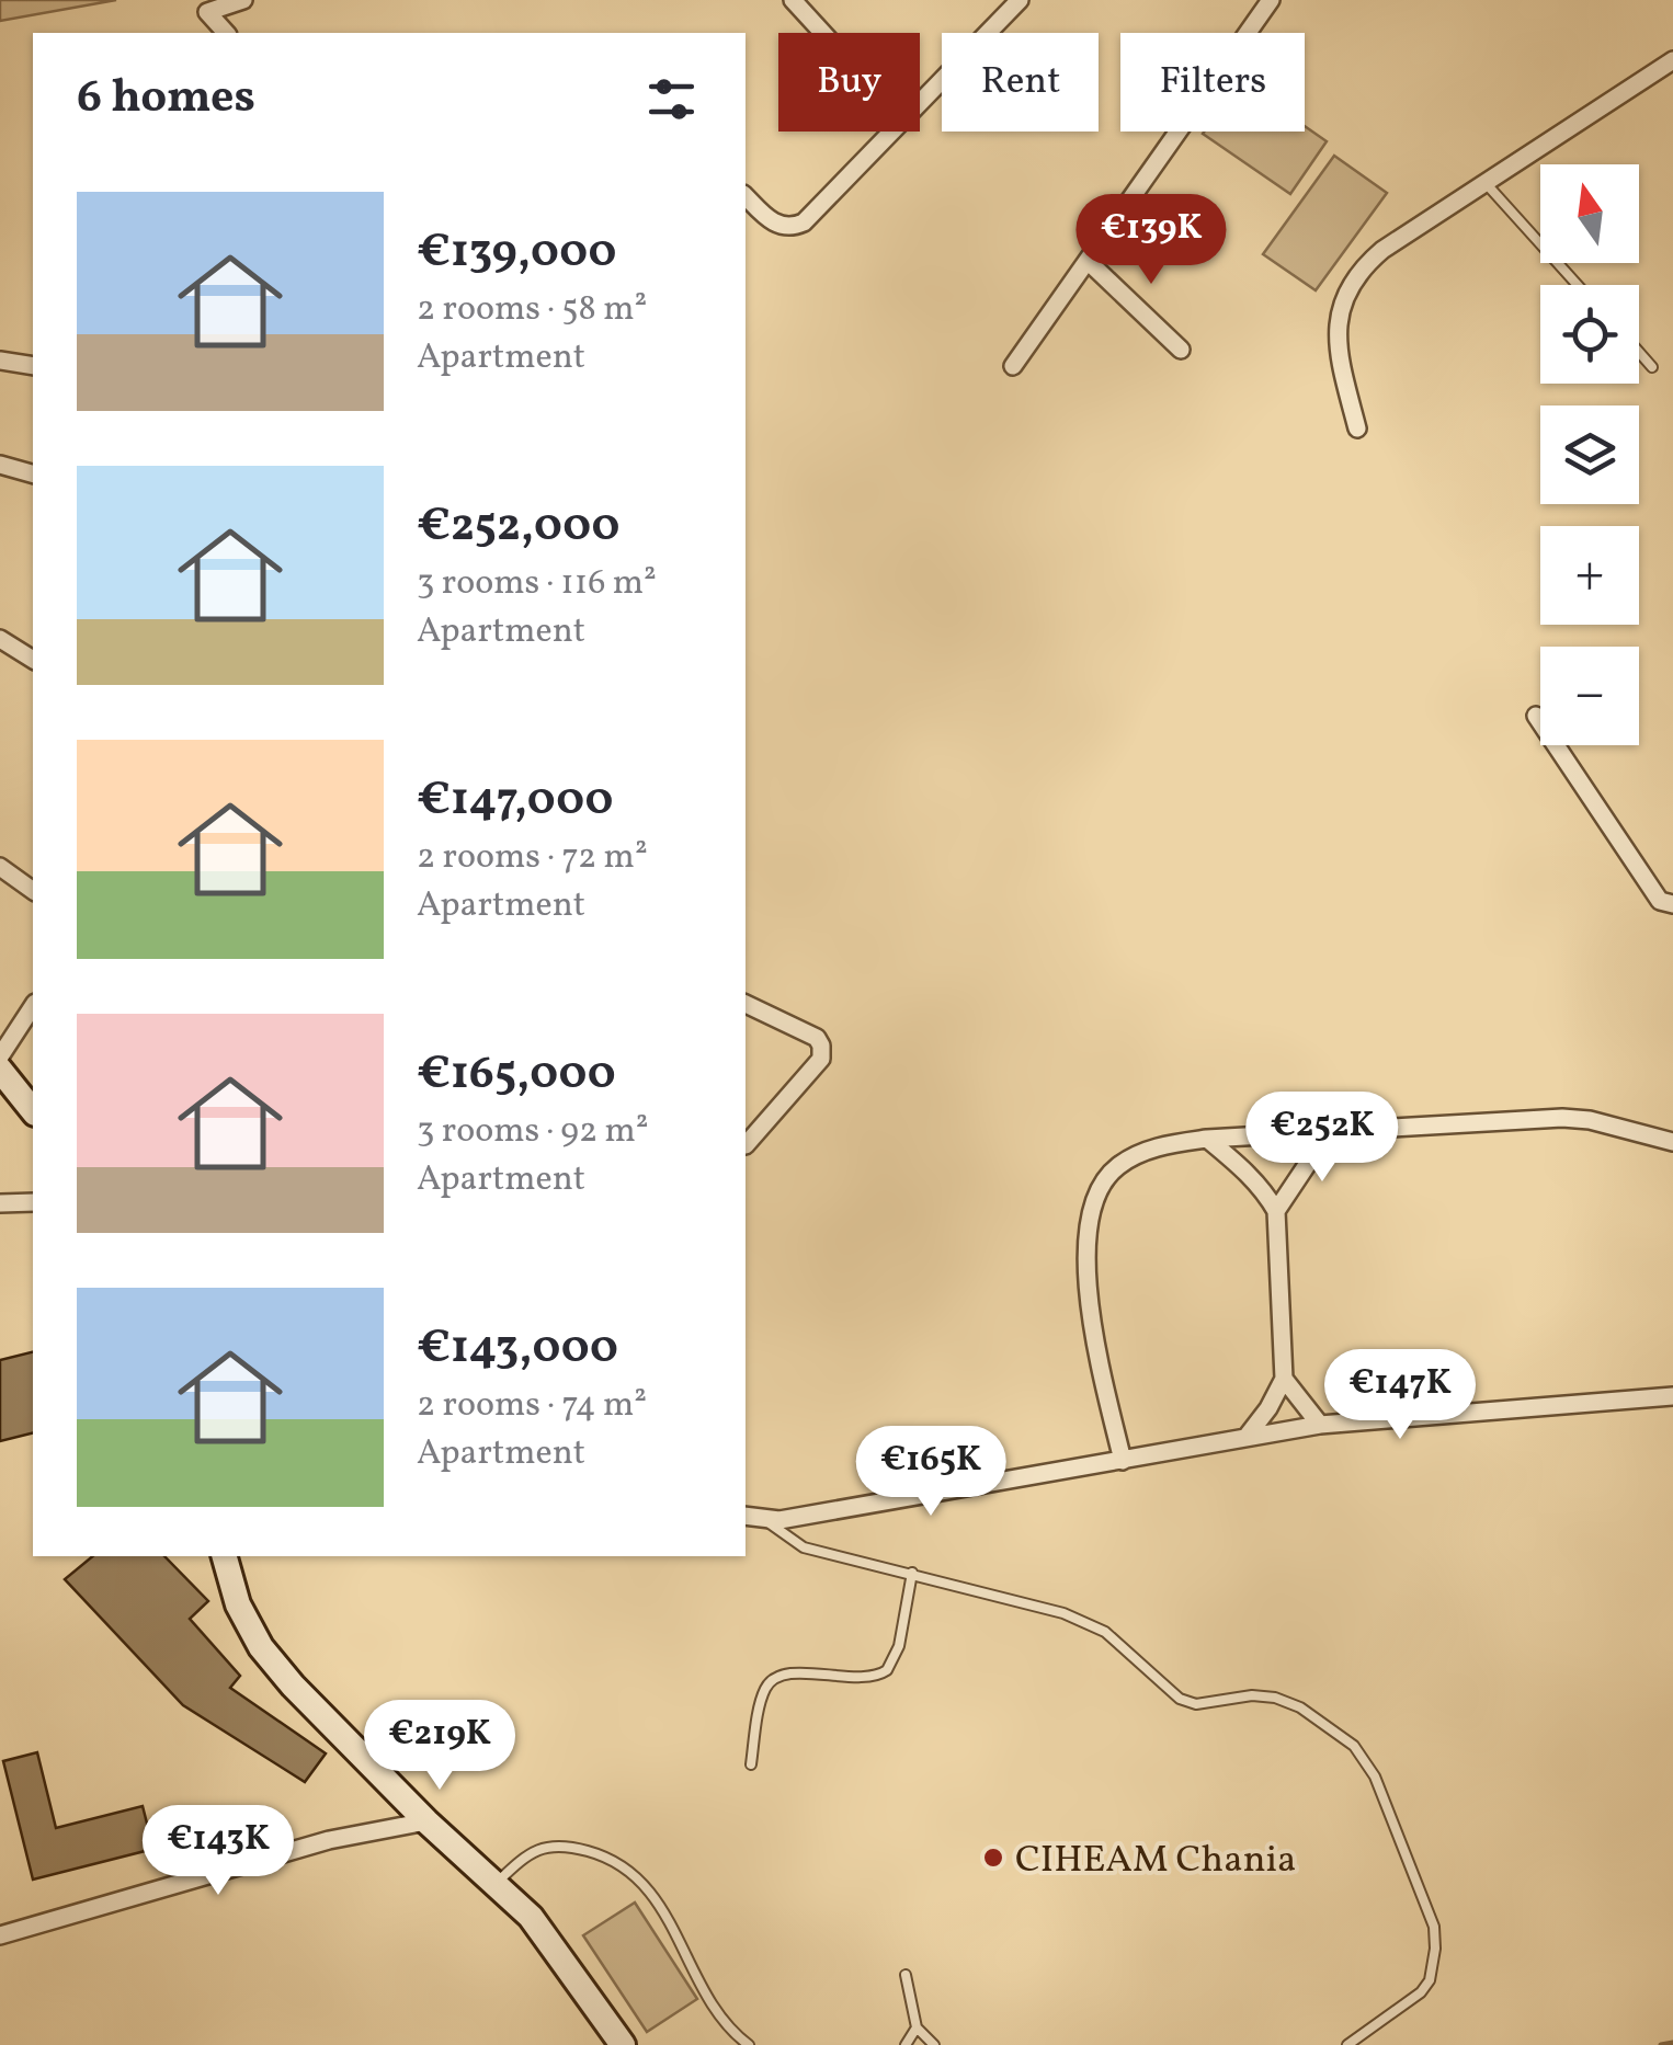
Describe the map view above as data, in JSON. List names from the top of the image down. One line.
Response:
{"places":["CIHEAM Chania"],"north":"top","page":{"chip":["Buy","Rent","Filters"],"heading":"6 homes","map_buttons":["+","−"],"list":[{"name":"€139,000","note":"2 rooms · 58 m² · Apartment"},{"name":"€252,000","note":"3 rooms · 116 m² · Apartment"},{"name":"€147,000","note":"2 rooms · 72 m² · Apartment"},{"name":"€165,000","note":"3 rooms · 92 m² · Apartment"},{"name":"€143,000","note":"2 rooms · 74 m² · Apartment"}],"price":["€139K","€252K","€147K","€165K","€219K","€143K"]}}
